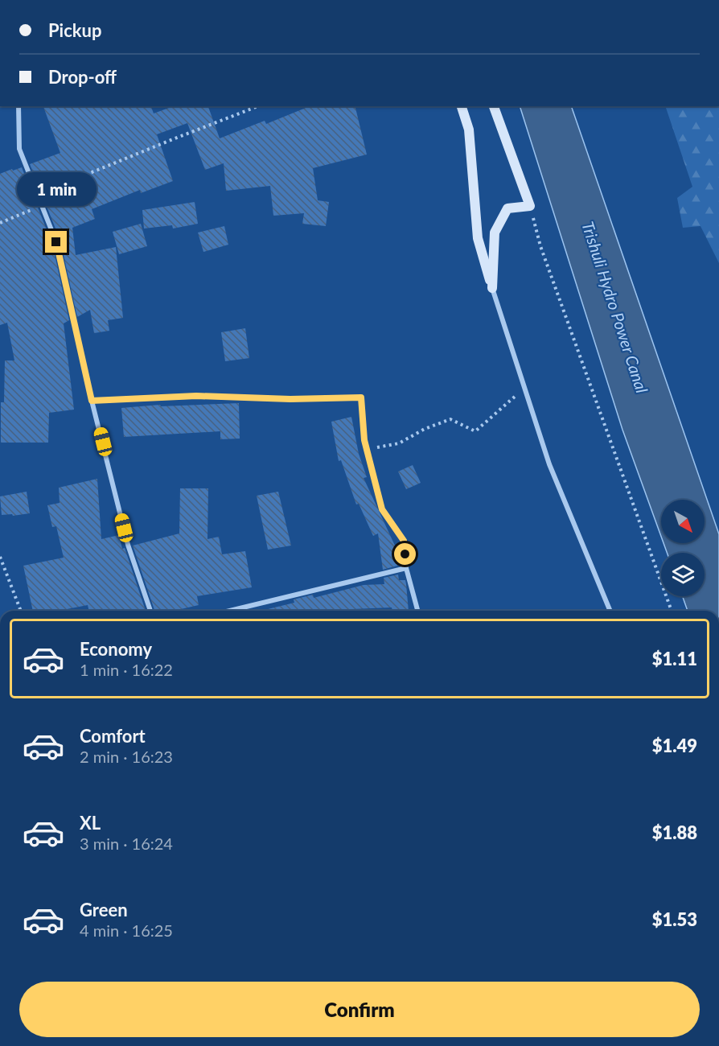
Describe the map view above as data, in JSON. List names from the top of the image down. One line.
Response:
{"water":["Trishuli Hydro Power Canal"],"north":"bottom right","page":{"banner":["Pickup","Drop-off"],"bubble":"1 min","list":[{"name":"Economy","note":"1 min · 16:22","value":"$1.11"},{"name":"Comfort","note":"2 min · 16:23","value":"$1.49"},{"name":"XL","note":"3 min · 16:24","value":"$1.88"},{"name":"Green","note":"4 min · 16:25","value":"$1.53"}],"buttons":"Confirm"}}
